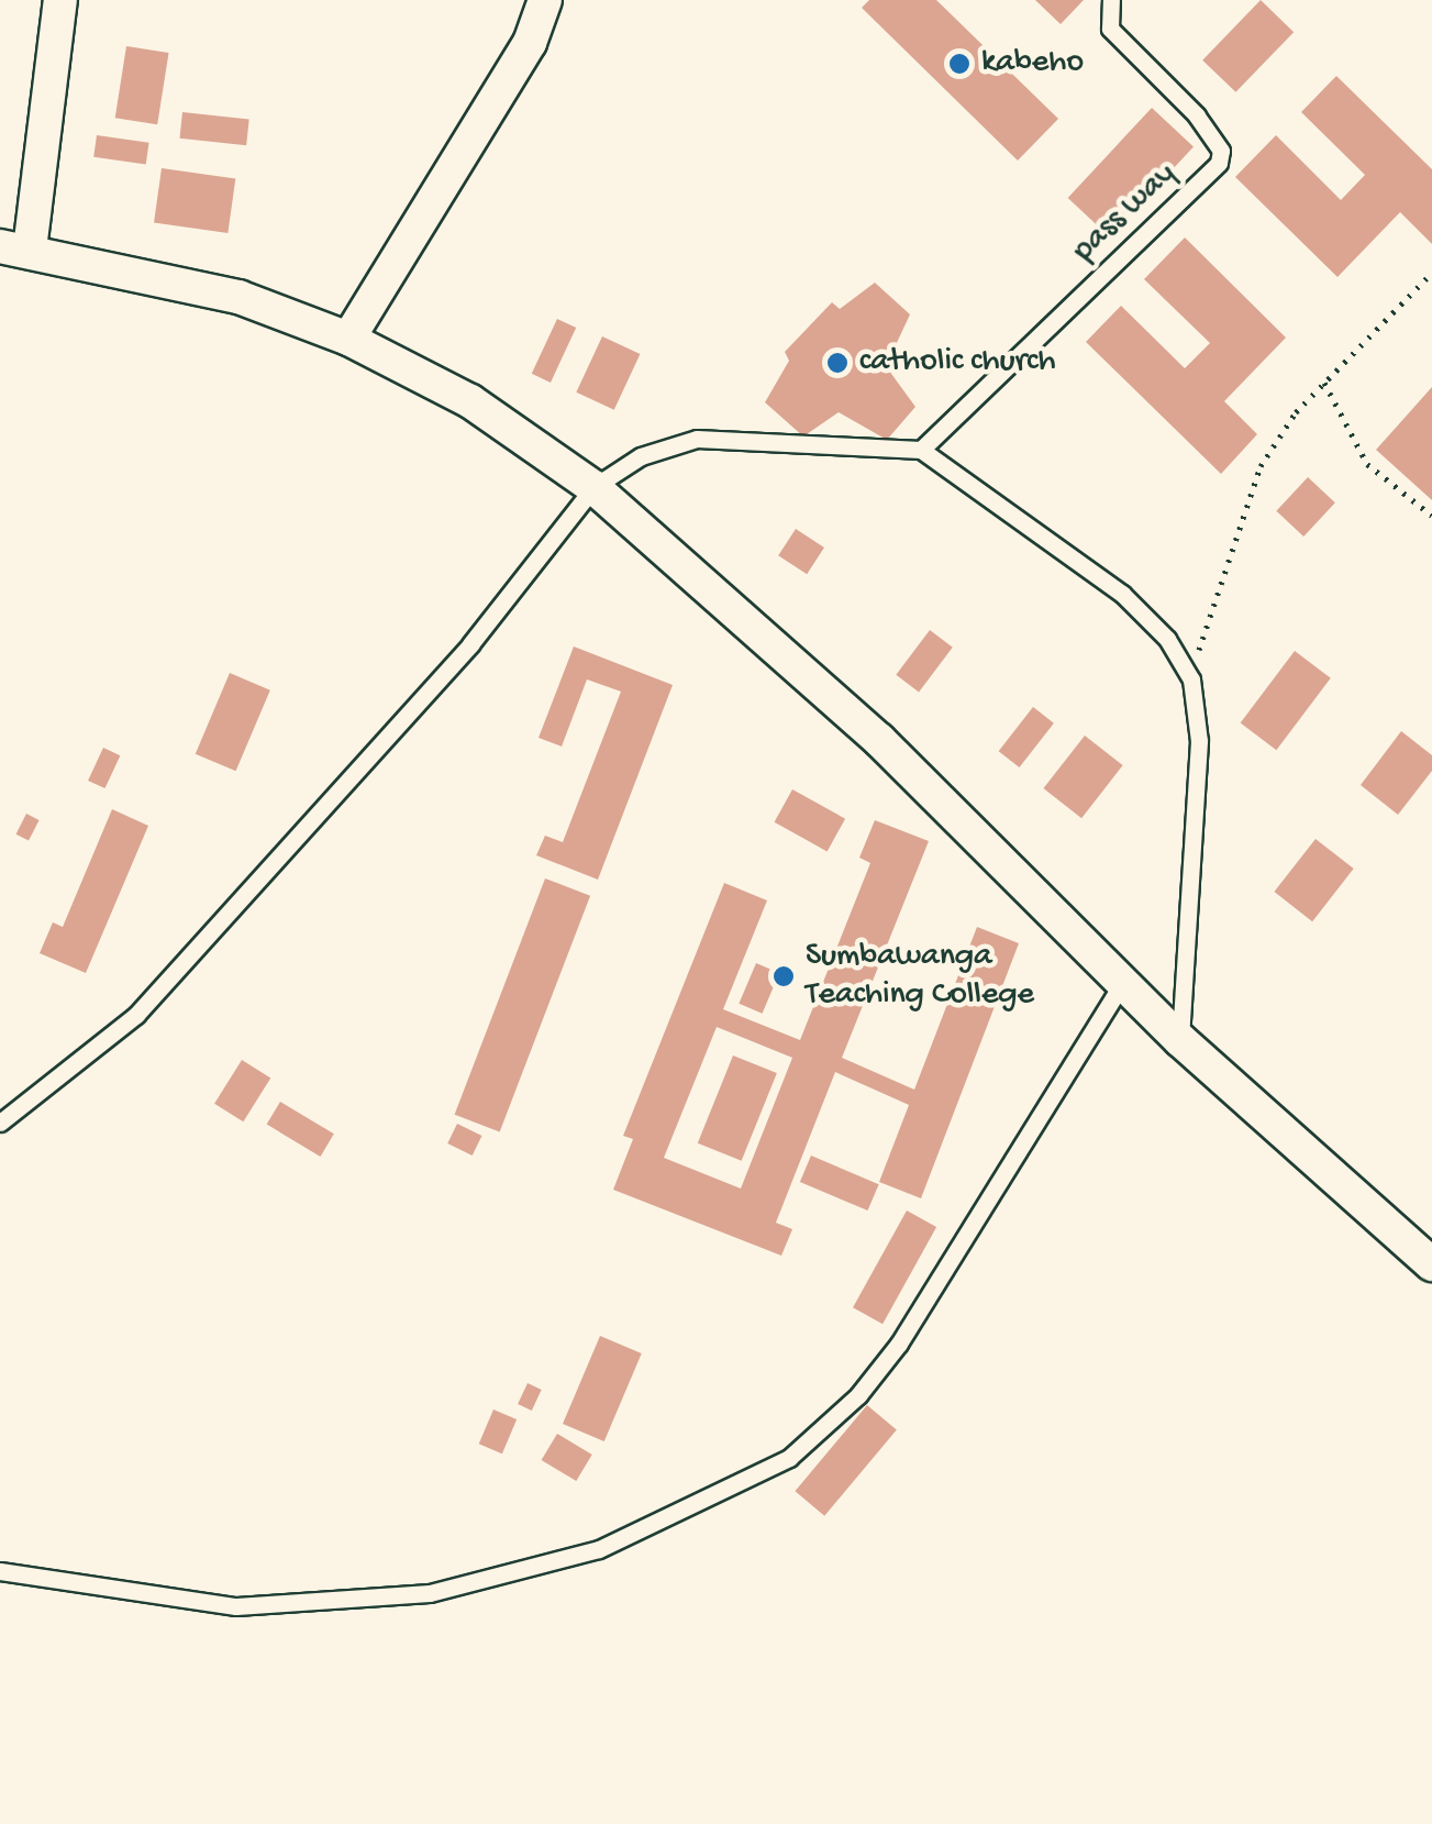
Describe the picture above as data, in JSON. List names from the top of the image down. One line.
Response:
{"streets":{"lane":["pass way"]},"places":["kabeho","catholic church","Sumbawanga Teaching College"]}
